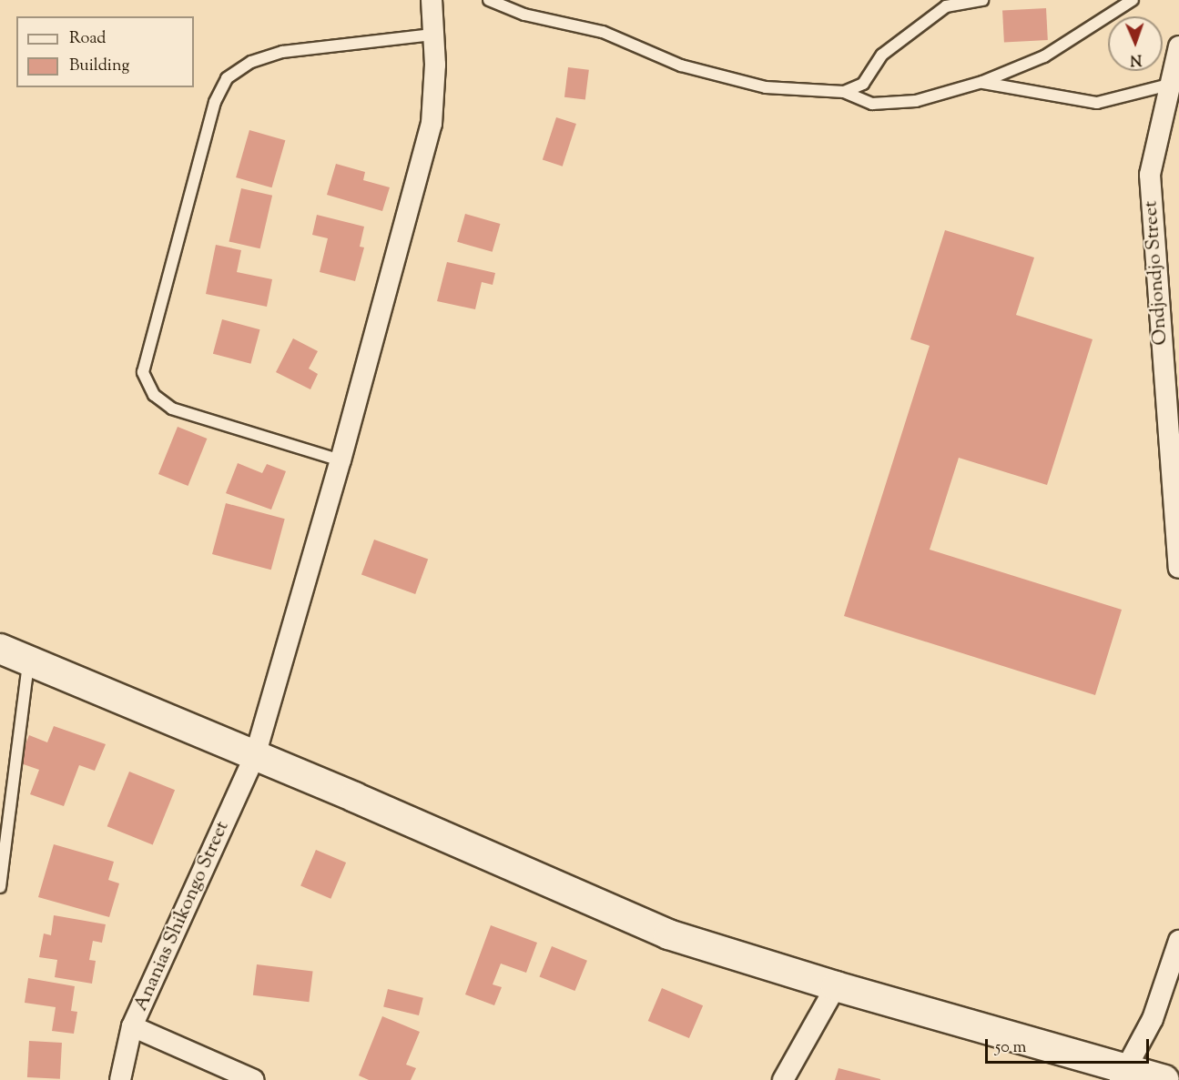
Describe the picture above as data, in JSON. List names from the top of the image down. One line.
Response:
{"streets":{"street":["Ondjondjo Street","Ananias Shikongo Street"]},"legend":["Road","Building"],"scale_bar":"50 m","north":"bottom"}
